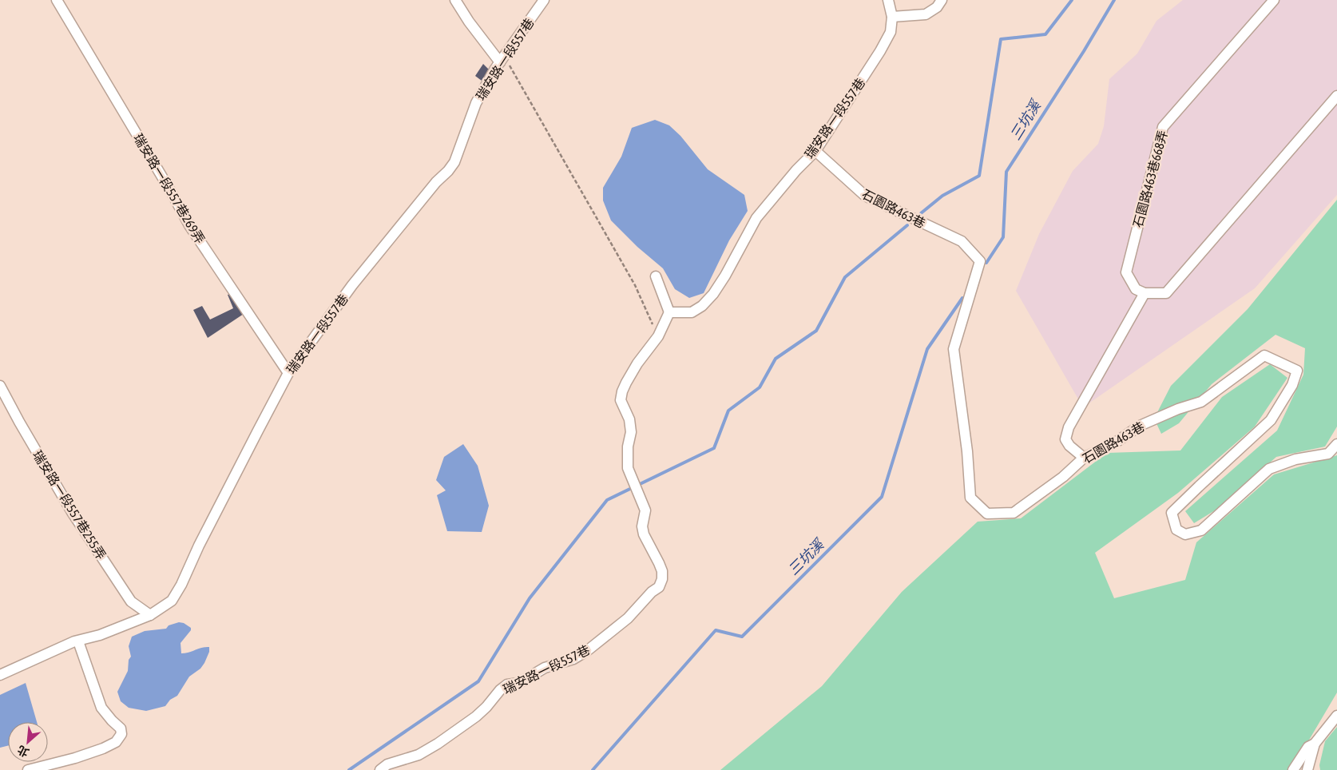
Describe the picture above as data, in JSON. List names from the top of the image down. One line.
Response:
{"streets":{"street":["瑞安路一段557巷","石園路463巷668弄","瑞安路一段557巷269弄","石園路463巷","瑞安路一段557巷255弄"]},"crossings":[["瑞安路一段557巷","瑞安路一段557巷269弄"],["瑞安路一段557巷","石園路463巷"],["瑞安路一段557巷","瑞安路一段557巷255弄"]],"water":["三坑溪"],"north":"bottom left"}
